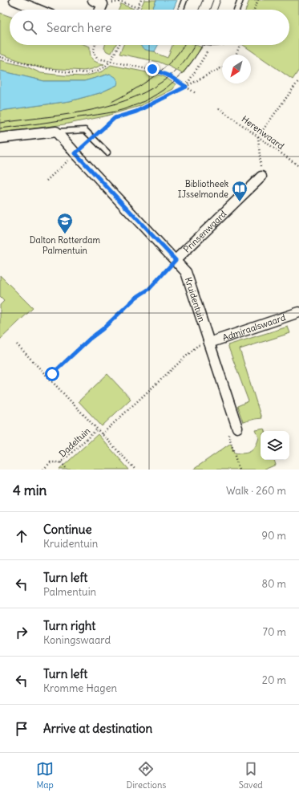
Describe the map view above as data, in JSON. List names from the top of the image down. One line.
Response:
{"streets":{"street":["Prinsenwaard","Kruidentuin","Admiraalswaard"],"path":["Herenwaard","Dadeltuin"]},"crossings":[["Prinsenwaard","Kruidentuin"],["Kruidentuin","Admiraalswaard"]],"places":{"library":["Bibliotheek IJsselmonde"],"school or university":["Dalton Rotterdam Palmentuin"]},"north":"bottom left","page":{"search":"Search here","heading":["4 min","Walk · 260 m"],"list":[["Continue","Kruidentuin","90 m"],["Turn left","Palmentuin","80 m"],["Turn right","Koningswaard","70 m"],["Turn left","Kromme Hagen","20 m"],"Arrive at destination"],"nav":["Map","Directions","Saved"]}}
